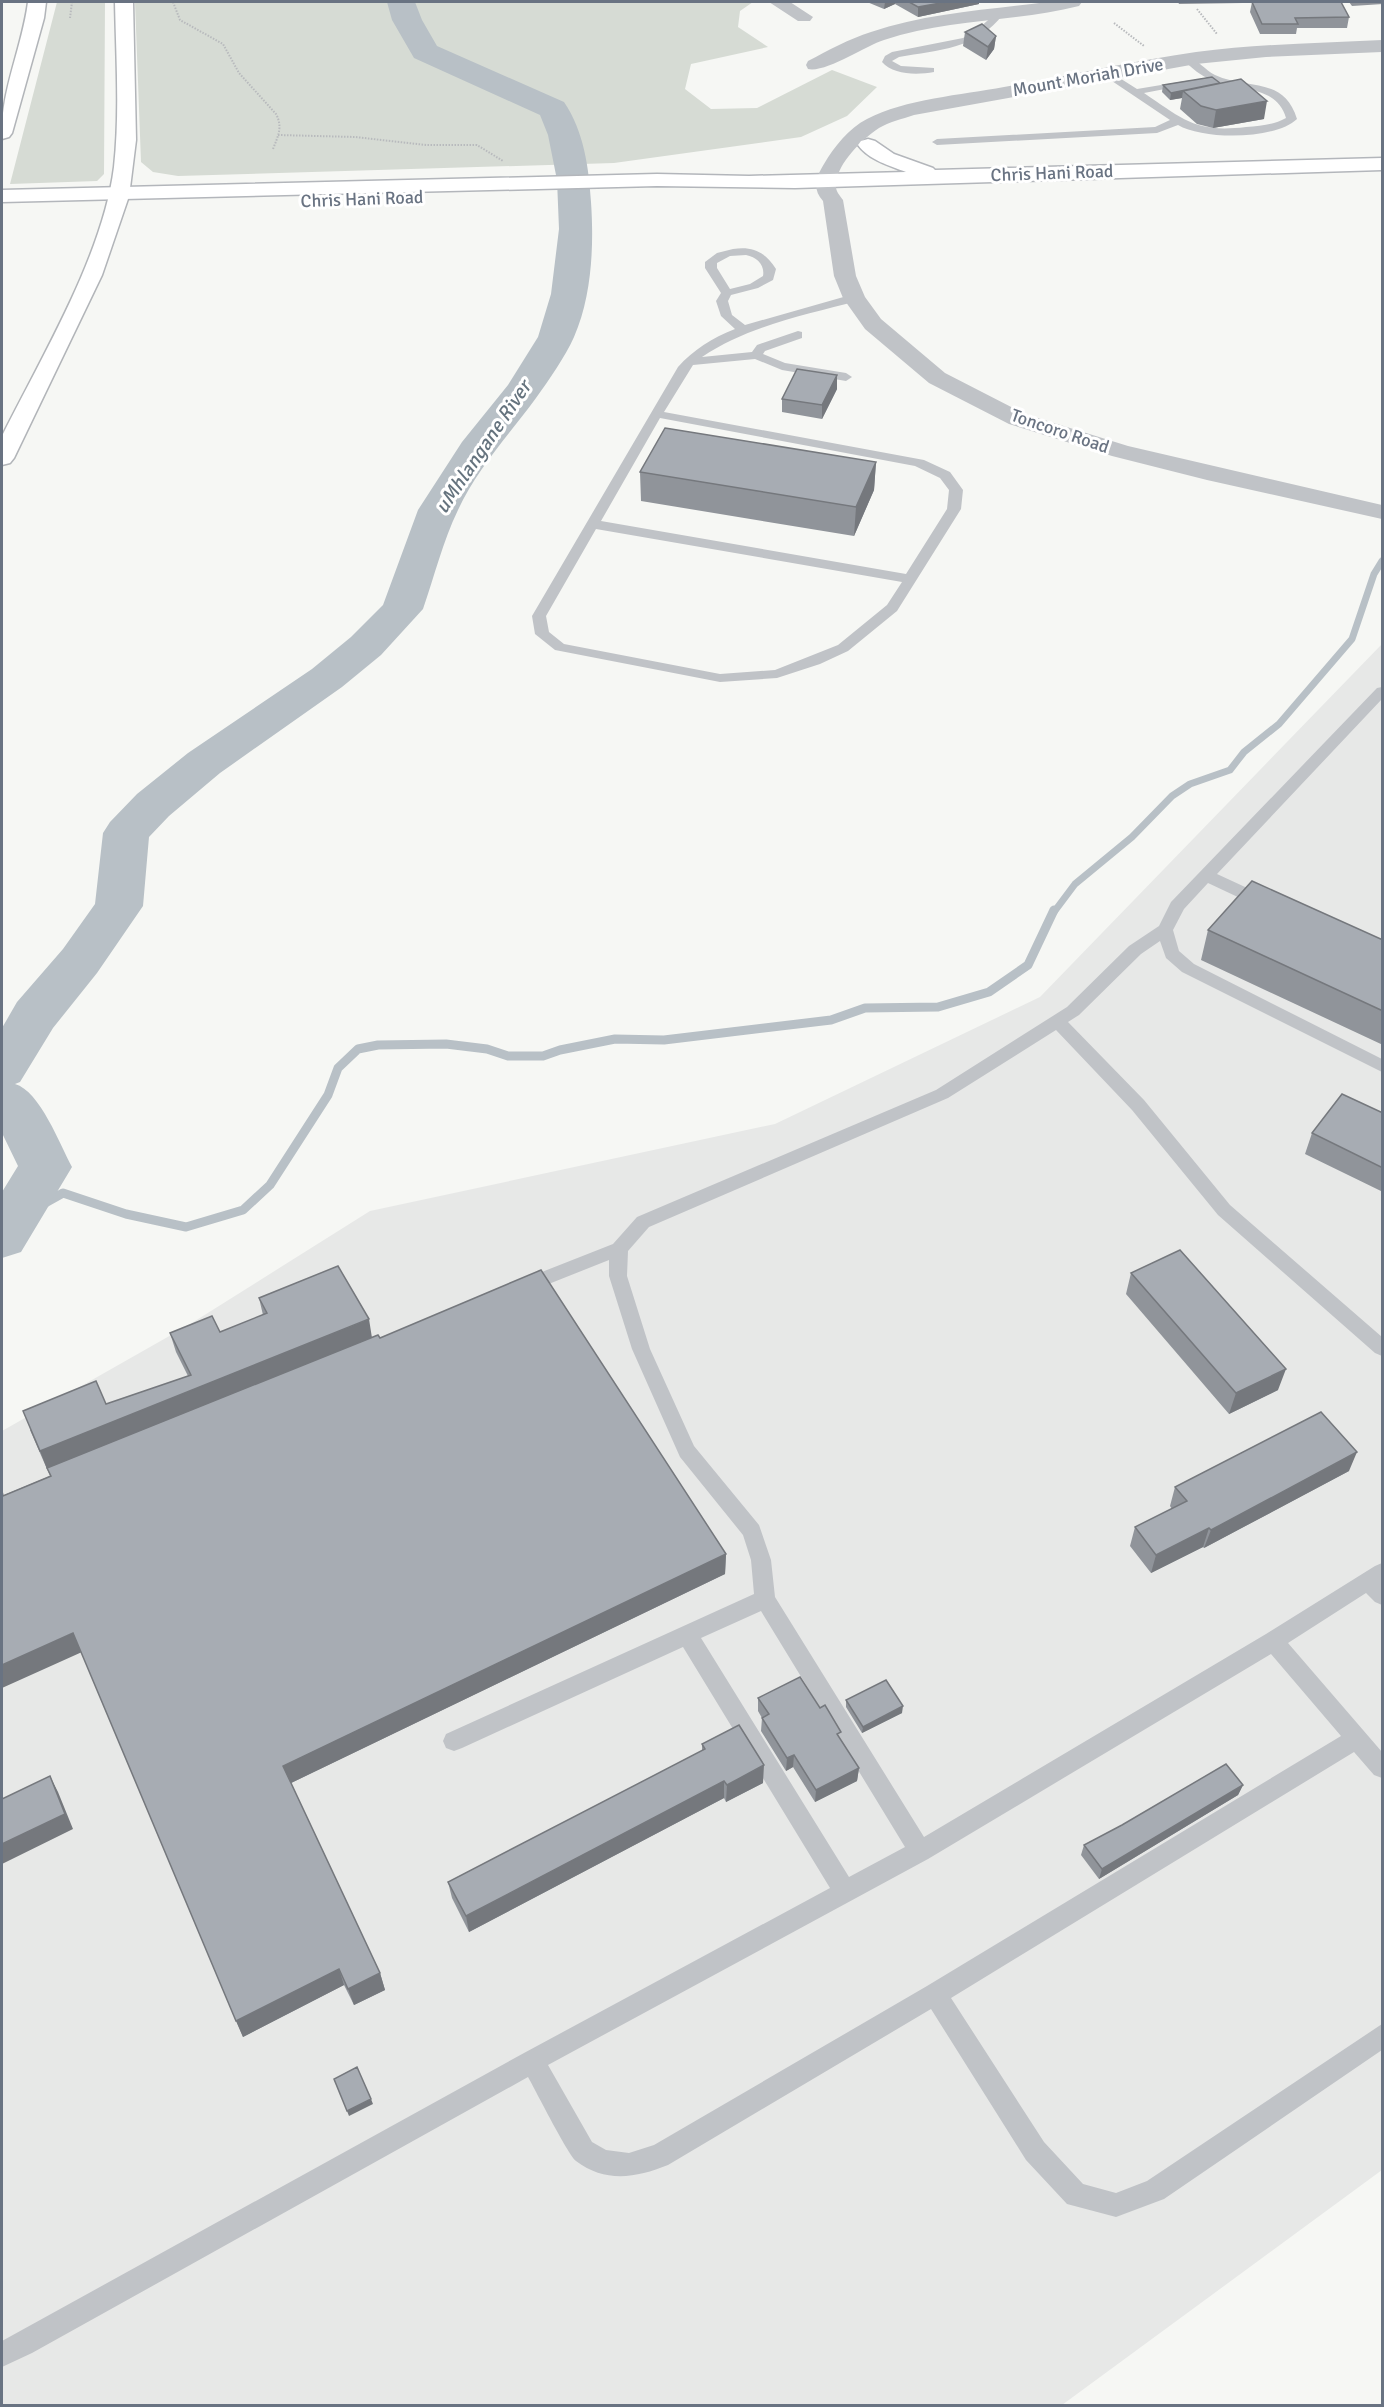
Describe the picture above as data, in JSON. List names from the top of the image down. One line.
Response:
{"streets":{"main road":["Chris Hani Road"],"street":["Mount Moriah Drive","Toncoro Road"]},"crossings":[["Mount Moriah Drive","Chris Hani Road"],["Mount Moriah Drive","Toncoro Road"],["Chris Hani Road","Toncoro Road"]],"water":["uMhlangane River"]}
